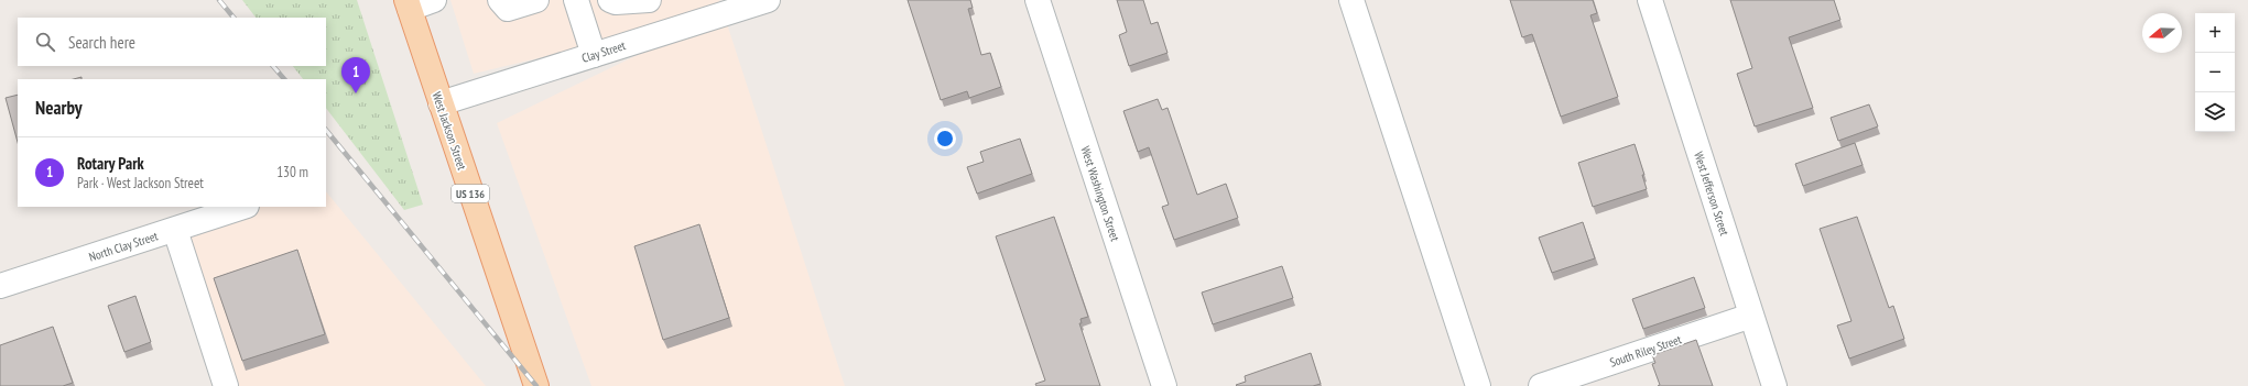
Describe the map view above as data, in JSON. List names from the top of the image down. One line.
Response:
{"streets":{"main road":["West Jackson Street","US 136"],"street":["Clay Street","West Washington Street","West Jefferson Street","North Clay Street","South Riley Street"]},"crossings":[["Clay Street","West Jackson Street"],["West Jefferson Street","South Riley Street"]],"north":"left","page":{"map_buttons":["+","−"],"search":"Search here","pins":"1","heading":"Nearby","list":[{"mark":"1","name":"Rotary Park","note":"Park · West Jackson Street","value":"130 m"}]}}
